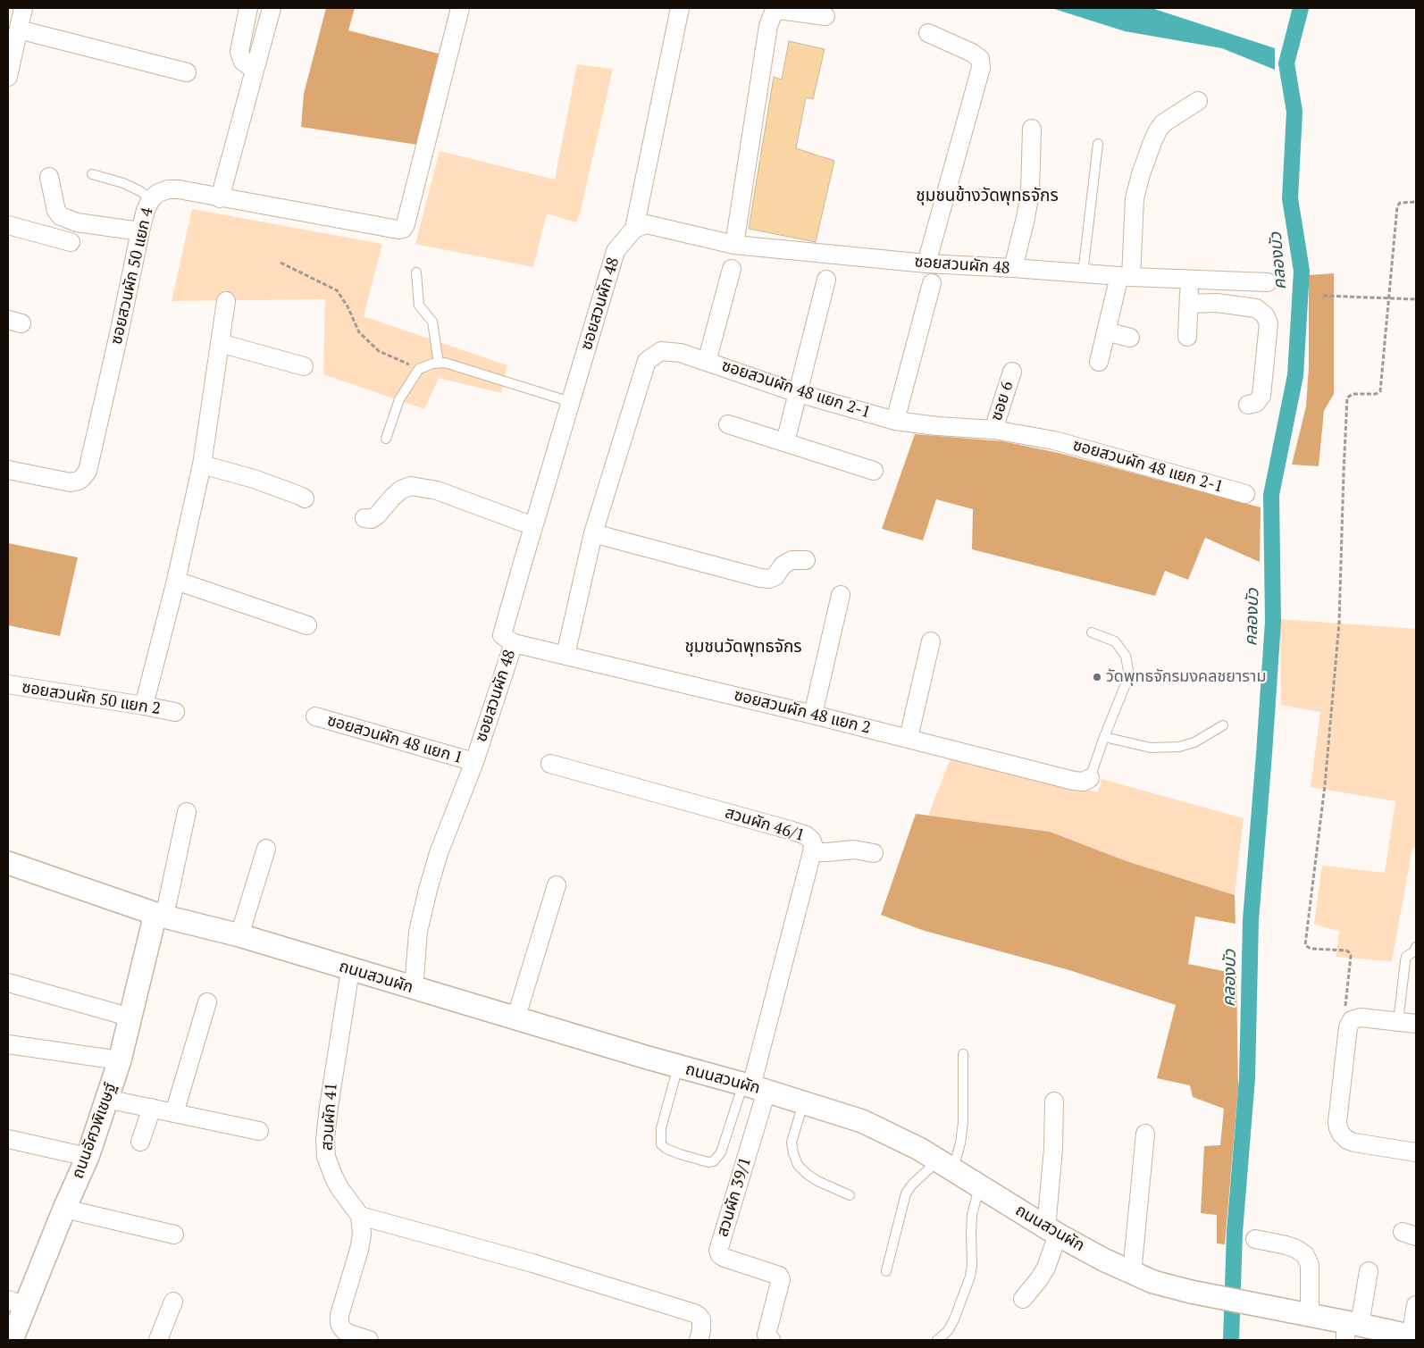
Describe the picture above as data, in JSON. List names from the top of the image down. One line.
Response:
{"streets":{"street":["ซอยสวนผัก 48","ซอยสวนผัก 50 แยก 4","ซอยสวนผัก 48 แยก 2-1","ซอย 6","ซอยสวนผัก 50 แยก 2","ซอยสวนผัก 48 แยก 2","ซอยสวนผัก 48 แยก 1","สวนผัก 46/1","ถนนสวนผัก","สวนผัก 41","ถนนอัศวพิเชษฐ์","สวนผัก 39/1"]},"crossings":[["ซอยสวนผัก 48","ซอยสวนผัก 48 แยก 2"],["ซอยสวนผัก 48","ซอยสวนผัก 48 แยก 1"],["ซอยสวนผัก 48","ถนนสวนผัก"],["ซอยสวนผัก 48 แยก 2-1","ซอย 6"],["ซอยสวนผัก 48 แยก 2-1","ซอยสวนผัก 48 แยก 2"],["สวนผัก 46/1","ถนนสวนผัก"],["สวนผัก 46/1","สวนผัก 39/1"],["ถนนสวนผัก","สวนผัก 41"],["ถนนสวนผัก","ถนนอัศวพิเชษฐ์"],["ถนนสวนผัก","สวนผัก 39/1"]],"districts":["ชุมชนข้างวัดพุทธจักร","ชุมชนวัดพุทธจักร"],"water":["คลองบัว"],"places":["วัดพุทธจักรมงคลชยาราม"]}
